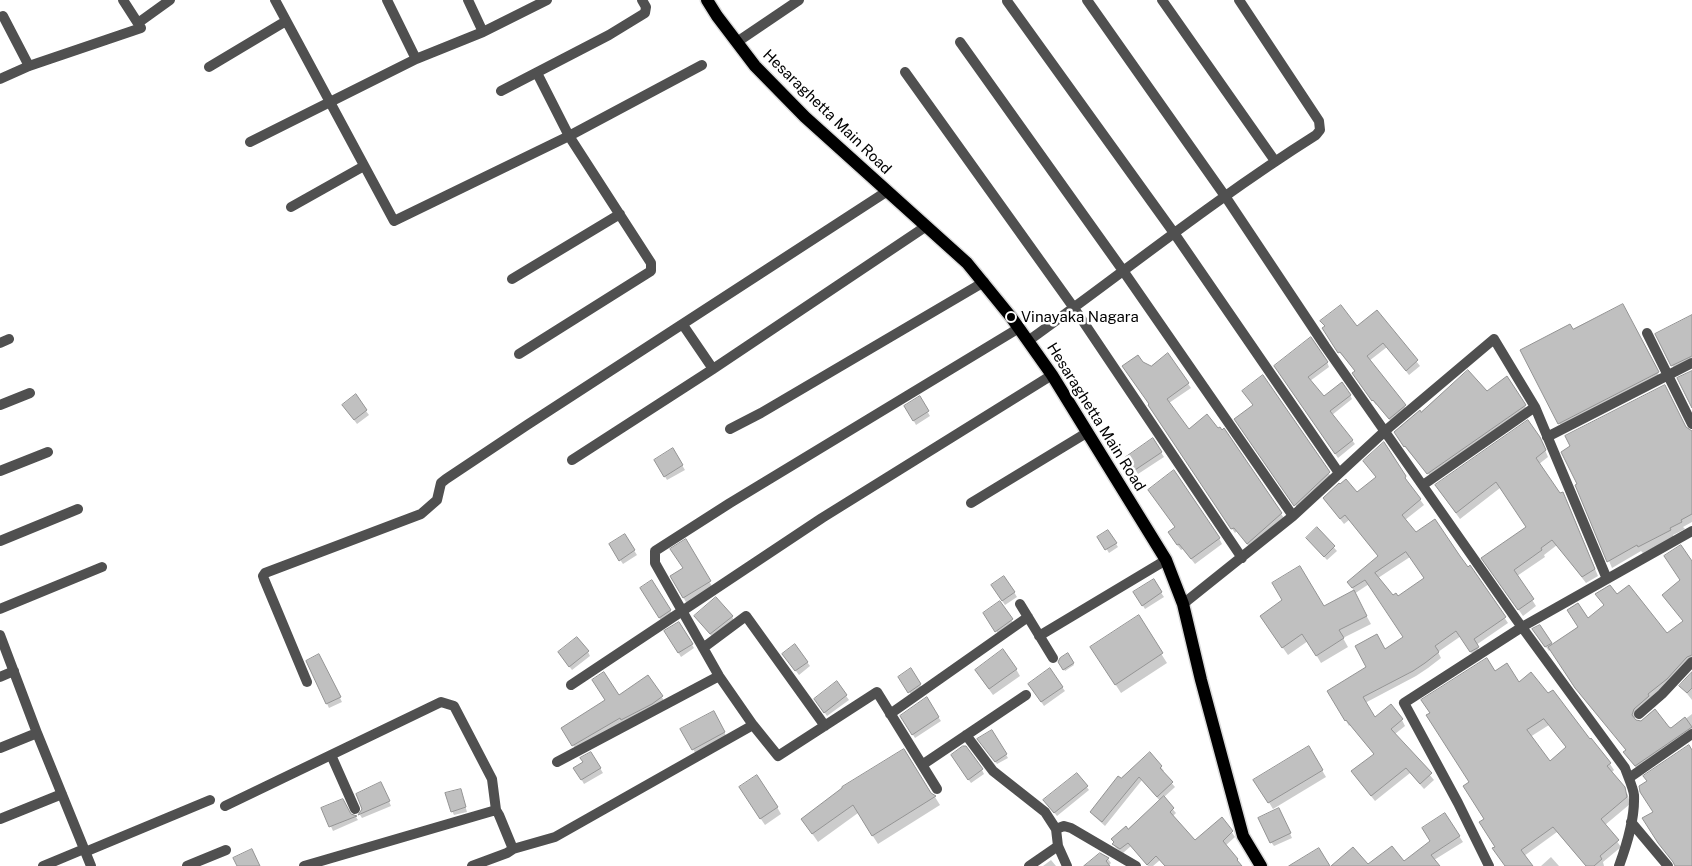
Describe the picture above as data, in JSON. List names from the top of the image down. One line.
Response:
{"streets":{"main road":["Hesaraghetta Main Road"]},"places":["Vinayaka Nagara"]}
